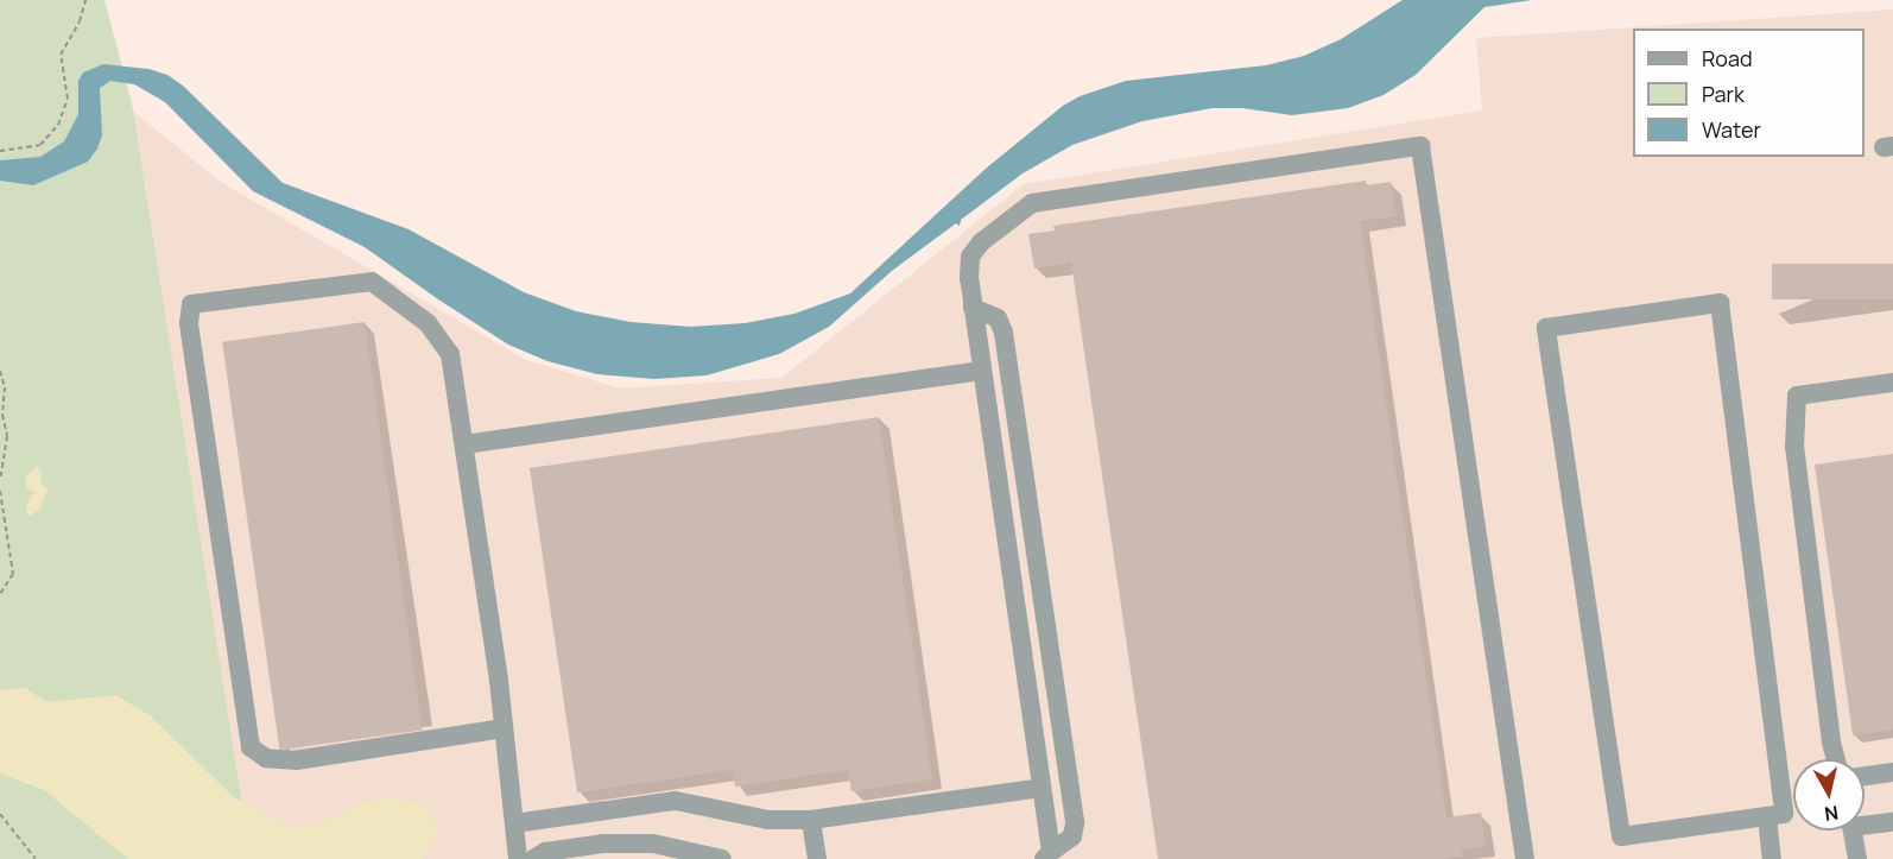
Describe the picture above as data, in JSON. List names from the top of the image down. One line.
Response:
{"legend":["Road","Park","Water"],"north":"bottom"}
